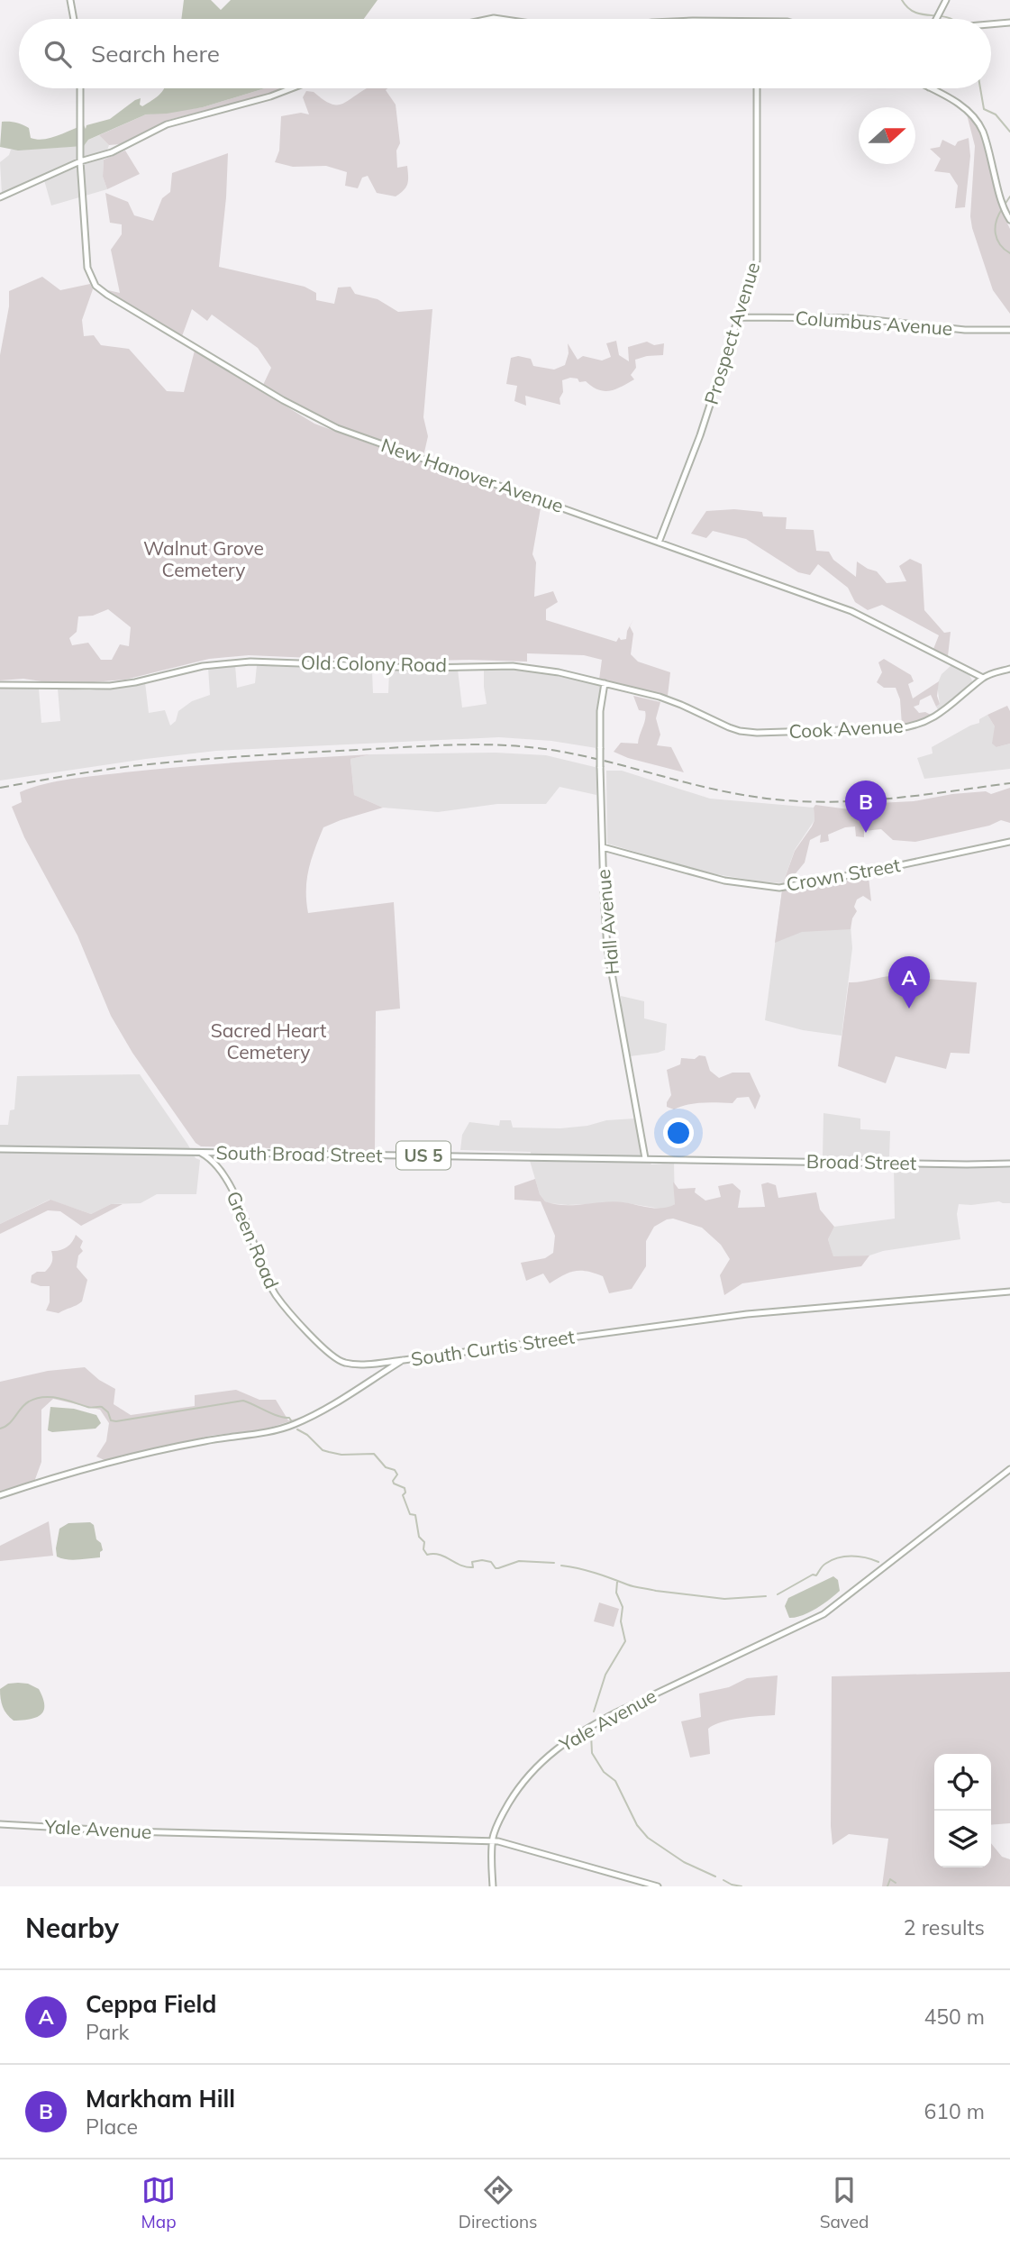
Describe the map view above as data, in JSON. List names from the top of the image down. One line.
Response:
{"streets":{"main road":["Columbus Avenue","Prospect Avenue","New Hanover Avenue","Old Colony Road","Cook Avenue","Crown Street","Hall Avenue","South Broad Street","US 5","Broad Street","Green Road","South Curtis Street","Yale Avenue"]},"crossings":[["Columbus Avenue","Prospect Avenue"],["Prospect Avenue","New Hanover Avenue"],["New Hanover Avenue","Cook Avenue"],["Old Colony Road","Cook Avenue"],["Old Colony Road","Hall Avenue"],["Crown Street","Hall Avenue"],["Hall Avenue","South Broad Street"],["South Broad Street","Broad Street"],["South Broad Street","Green Road"],["Green Road","South Curtis Street"]],"parks":["Walnut Grove Cemetery","Sacred Heart Cemetery"],"north":"right","page":{"search":"Search here","pins":["B","A"],"heading":["Nearby","2 results"],"list":[{"mark":"A","name":"Ceppa Field","note":"Park","value":"450 m"},{"mark":"B","name":"Markham Hill","note":"Place","value":"610 m"}],"nav":["Map","Directions","Saved"]}}
